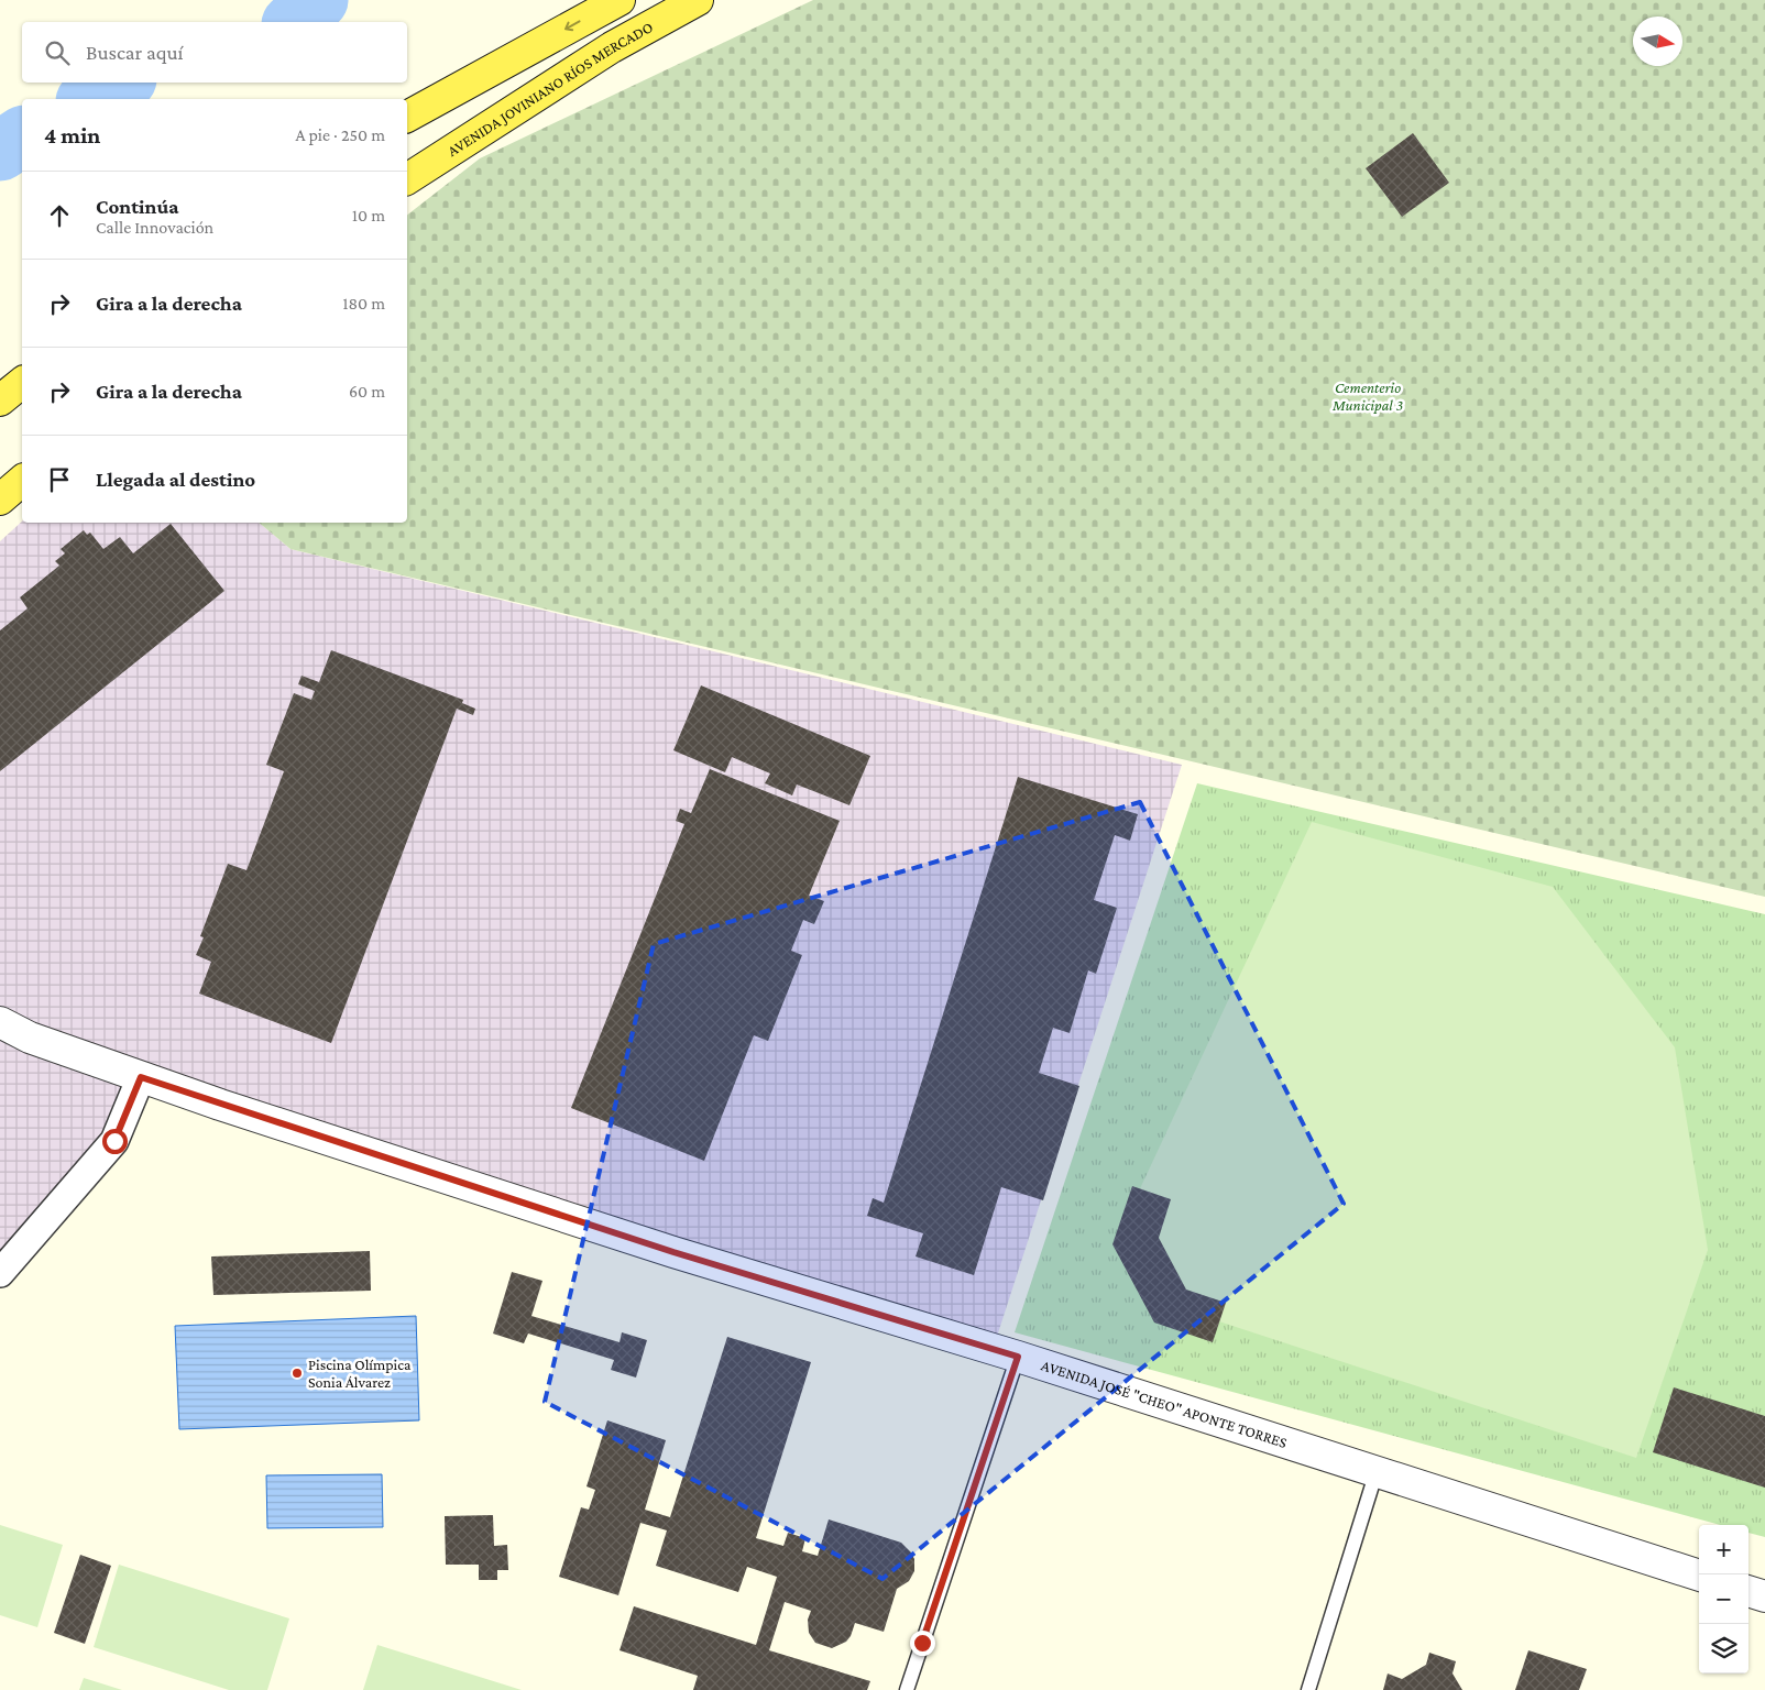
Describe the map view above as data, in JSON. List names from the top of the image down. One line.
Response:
{"streets":{"main road":["AVENIDA JOVINIANO RÍOS MERCADO"],"street":["AVENIDA JOSÉ \"CHEO\" APONTE TORRES"]},"parks":["Cementerio Municipal 3"],"places":["Piscina Olímpica Sonia Álvarez"],"north":"right","page":{"search":"Buscar aquí","heading":["4 min","A pie · 250 m"],"list":[["Continúa","Calle Innovación","10 m"],["Gira a la derecha","180 m"],["Gira a la derecha","60 m"],"Llegada al destino"],"map_buttons":["+","−"]}}
